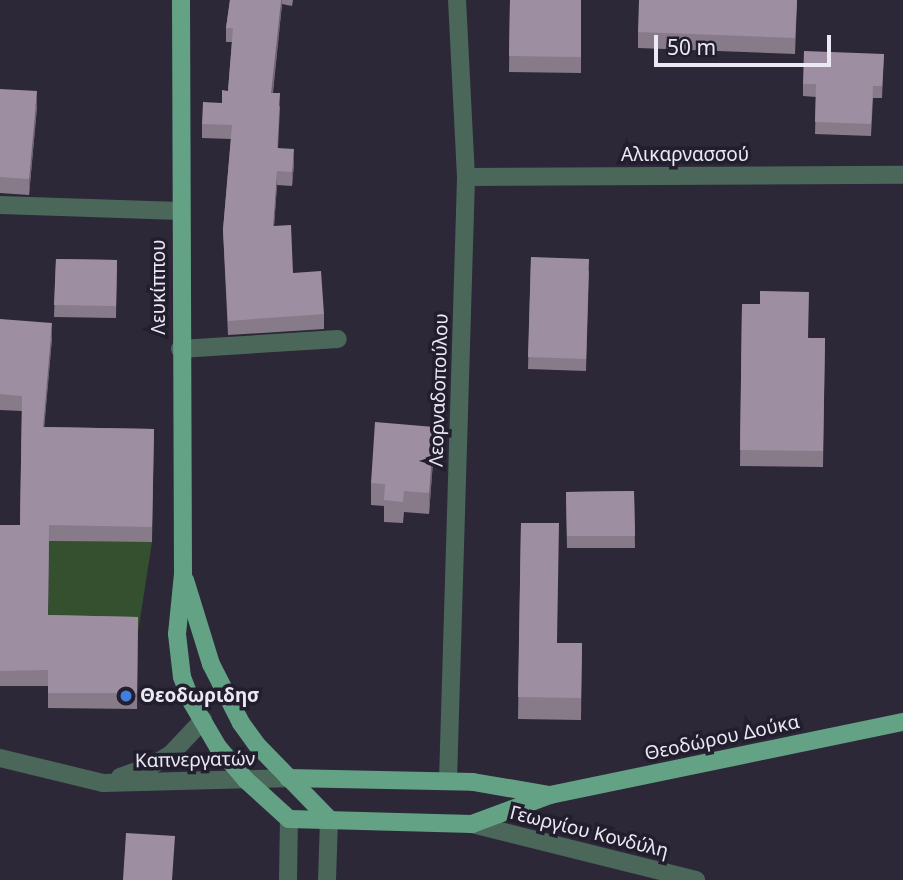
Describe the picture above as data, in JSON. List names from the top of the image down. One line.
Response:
{"streets":{"main road":["Λευκίππου","Θεοδώρου Δούκα"],"street":["Αλικαρνασσού","Λεορναδοπούλου","Καπνεργατών","Γεωργίου Κονδύλη"]},"crossings":[["Αλικαρνασσού","Λεορναδοπούλου"],["Λευκίππου","Θεοδώρου Δούκα"],["Λευκίππου","Καπνεργατών"],["Λεορναδοπούλου","Θεοδώρου Δούκα"],["Θεοδώρου Δούκα","Καπνεργατών"],["Θεοδώρου Δούκα","Γεωργίου Κονδύλη"]],"places":["Θεοδωριδησ"],"scale_bar":"50 m"}
